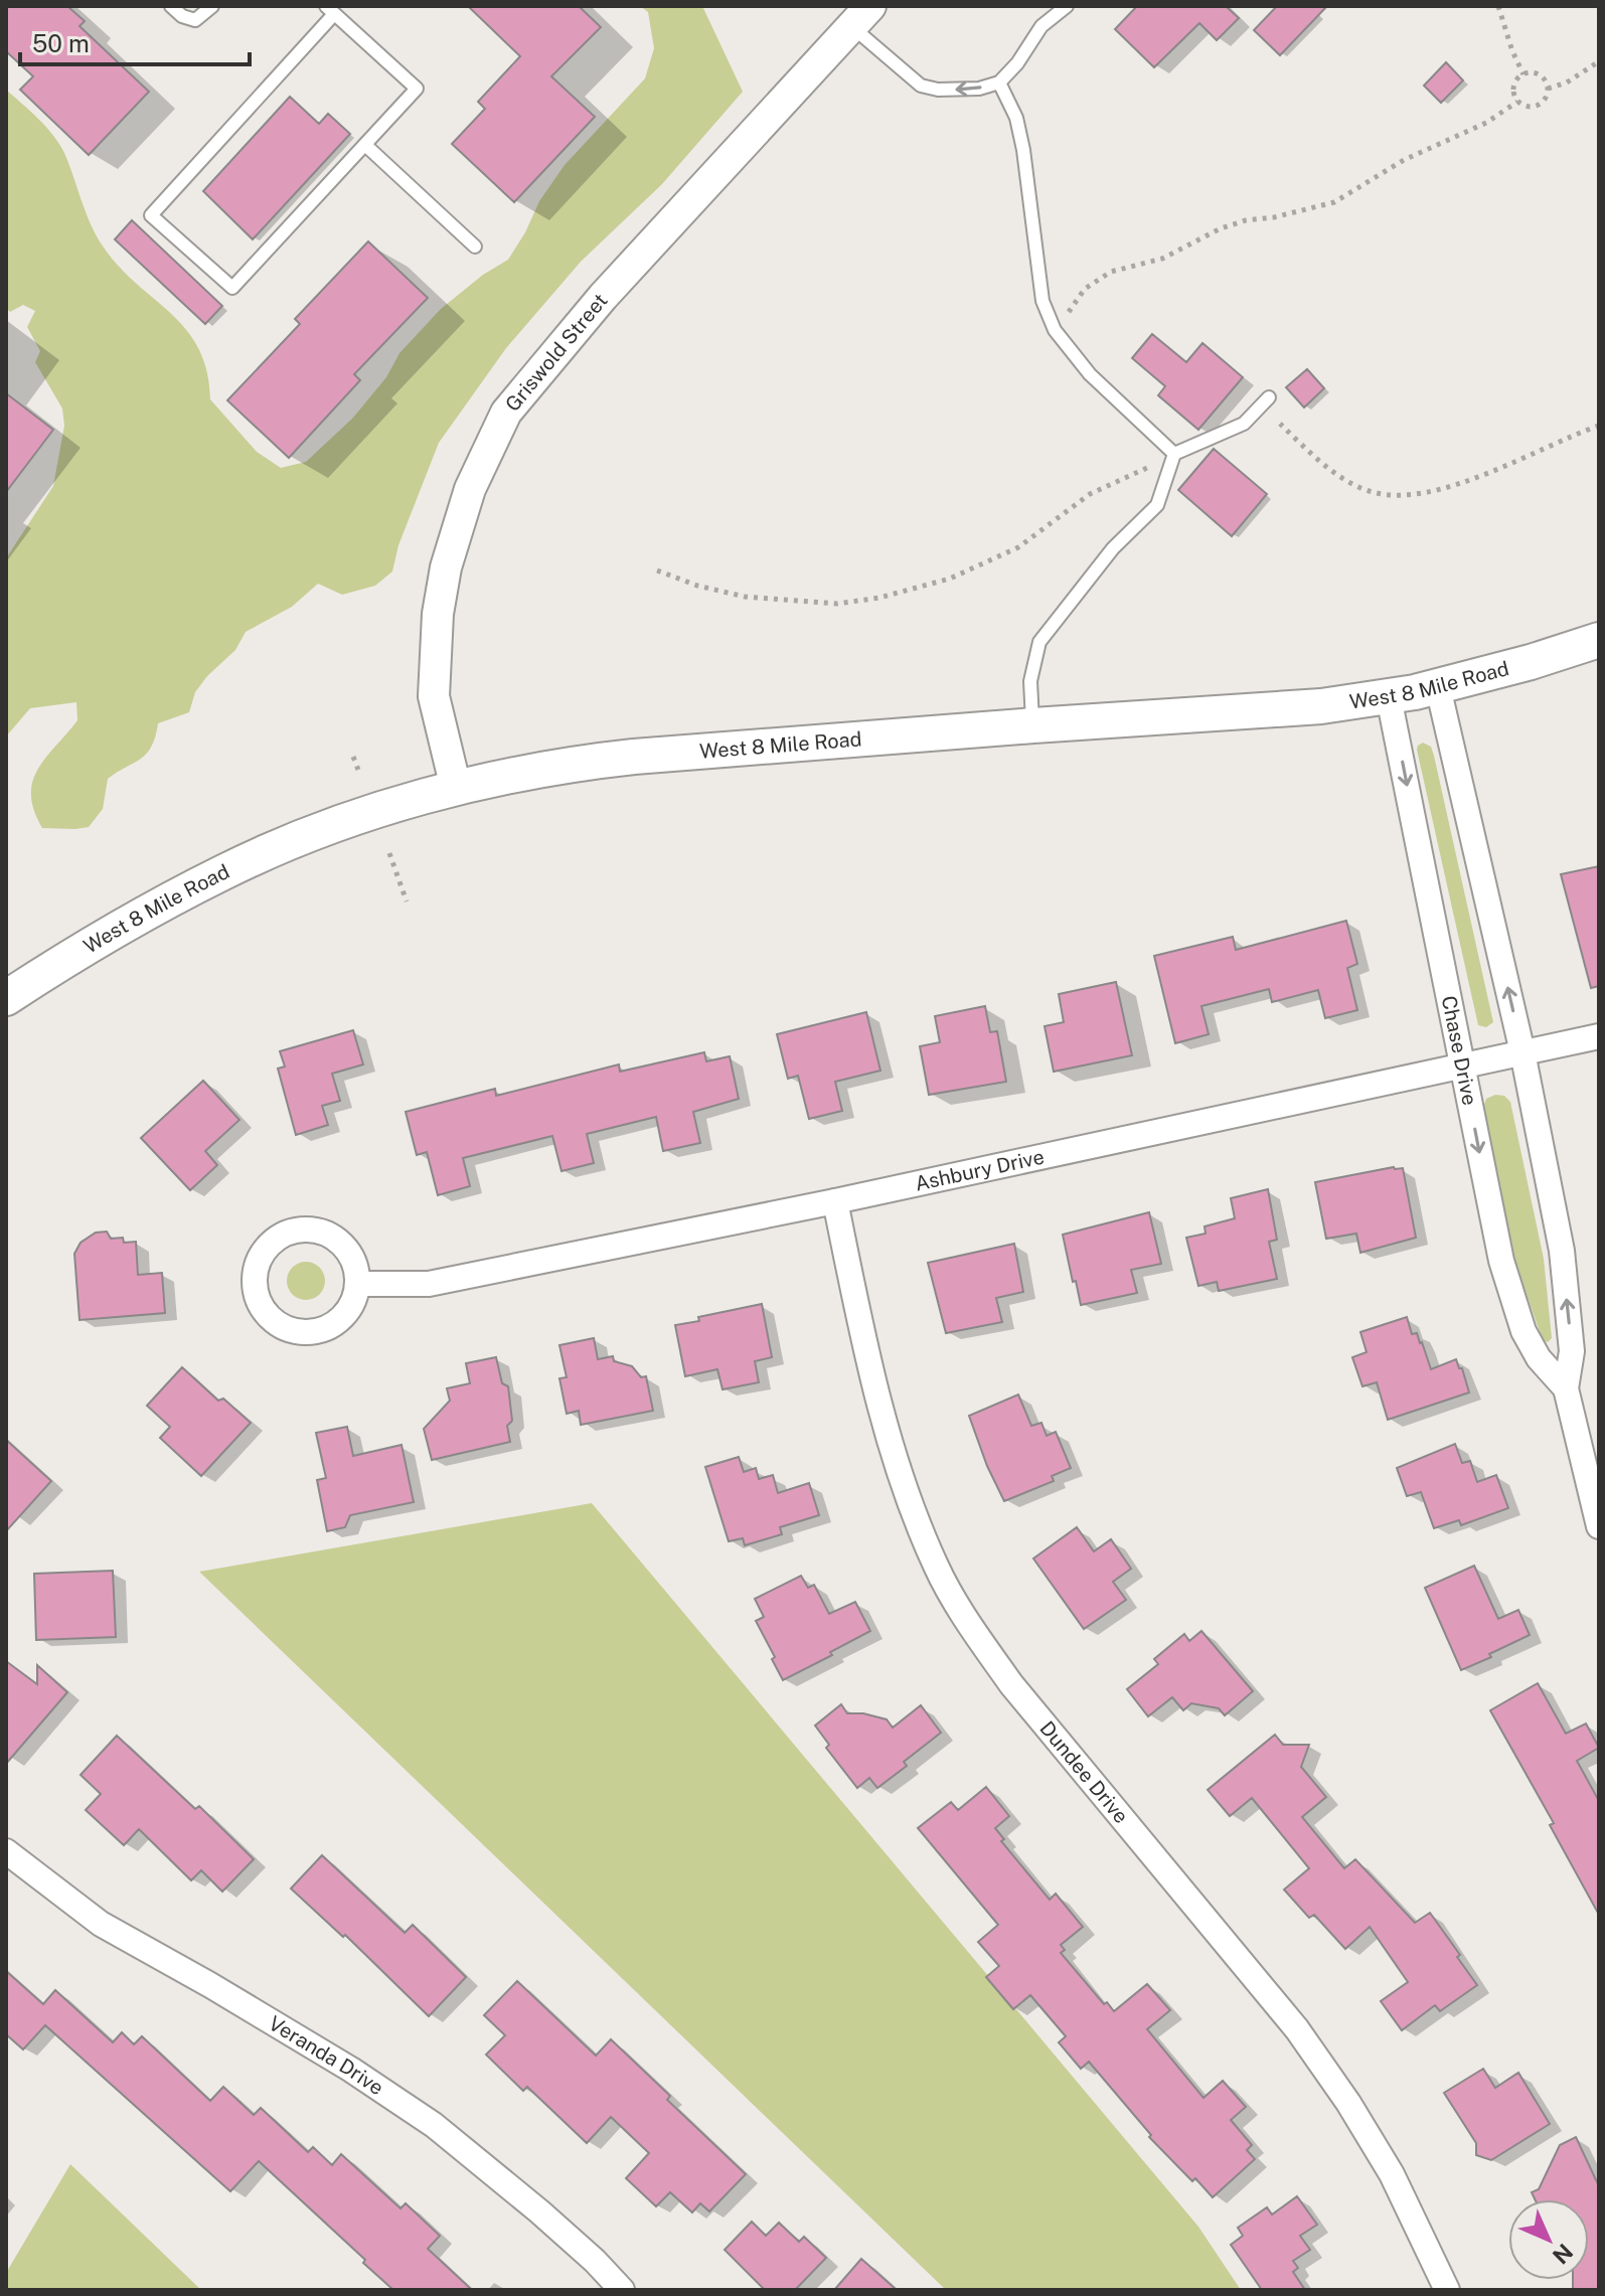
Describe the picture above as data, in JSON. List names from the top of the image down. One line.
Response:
{"streets":{"main road":["West 8 Mile Road"],"street":["Griswold Street","Chase Drive","Ashbury Drive","Dundee Drive","Veranda Drive"]},"crossings":[["Griswold Street","West 8 Mile Road"],["West 8 Mile Road","Chase Drive"],["Chase Drive","Ashbury Drive"],["Ashbury Drive","Dundee Drive"]],"scale_bar":"50 m","north":"bottom right"}
